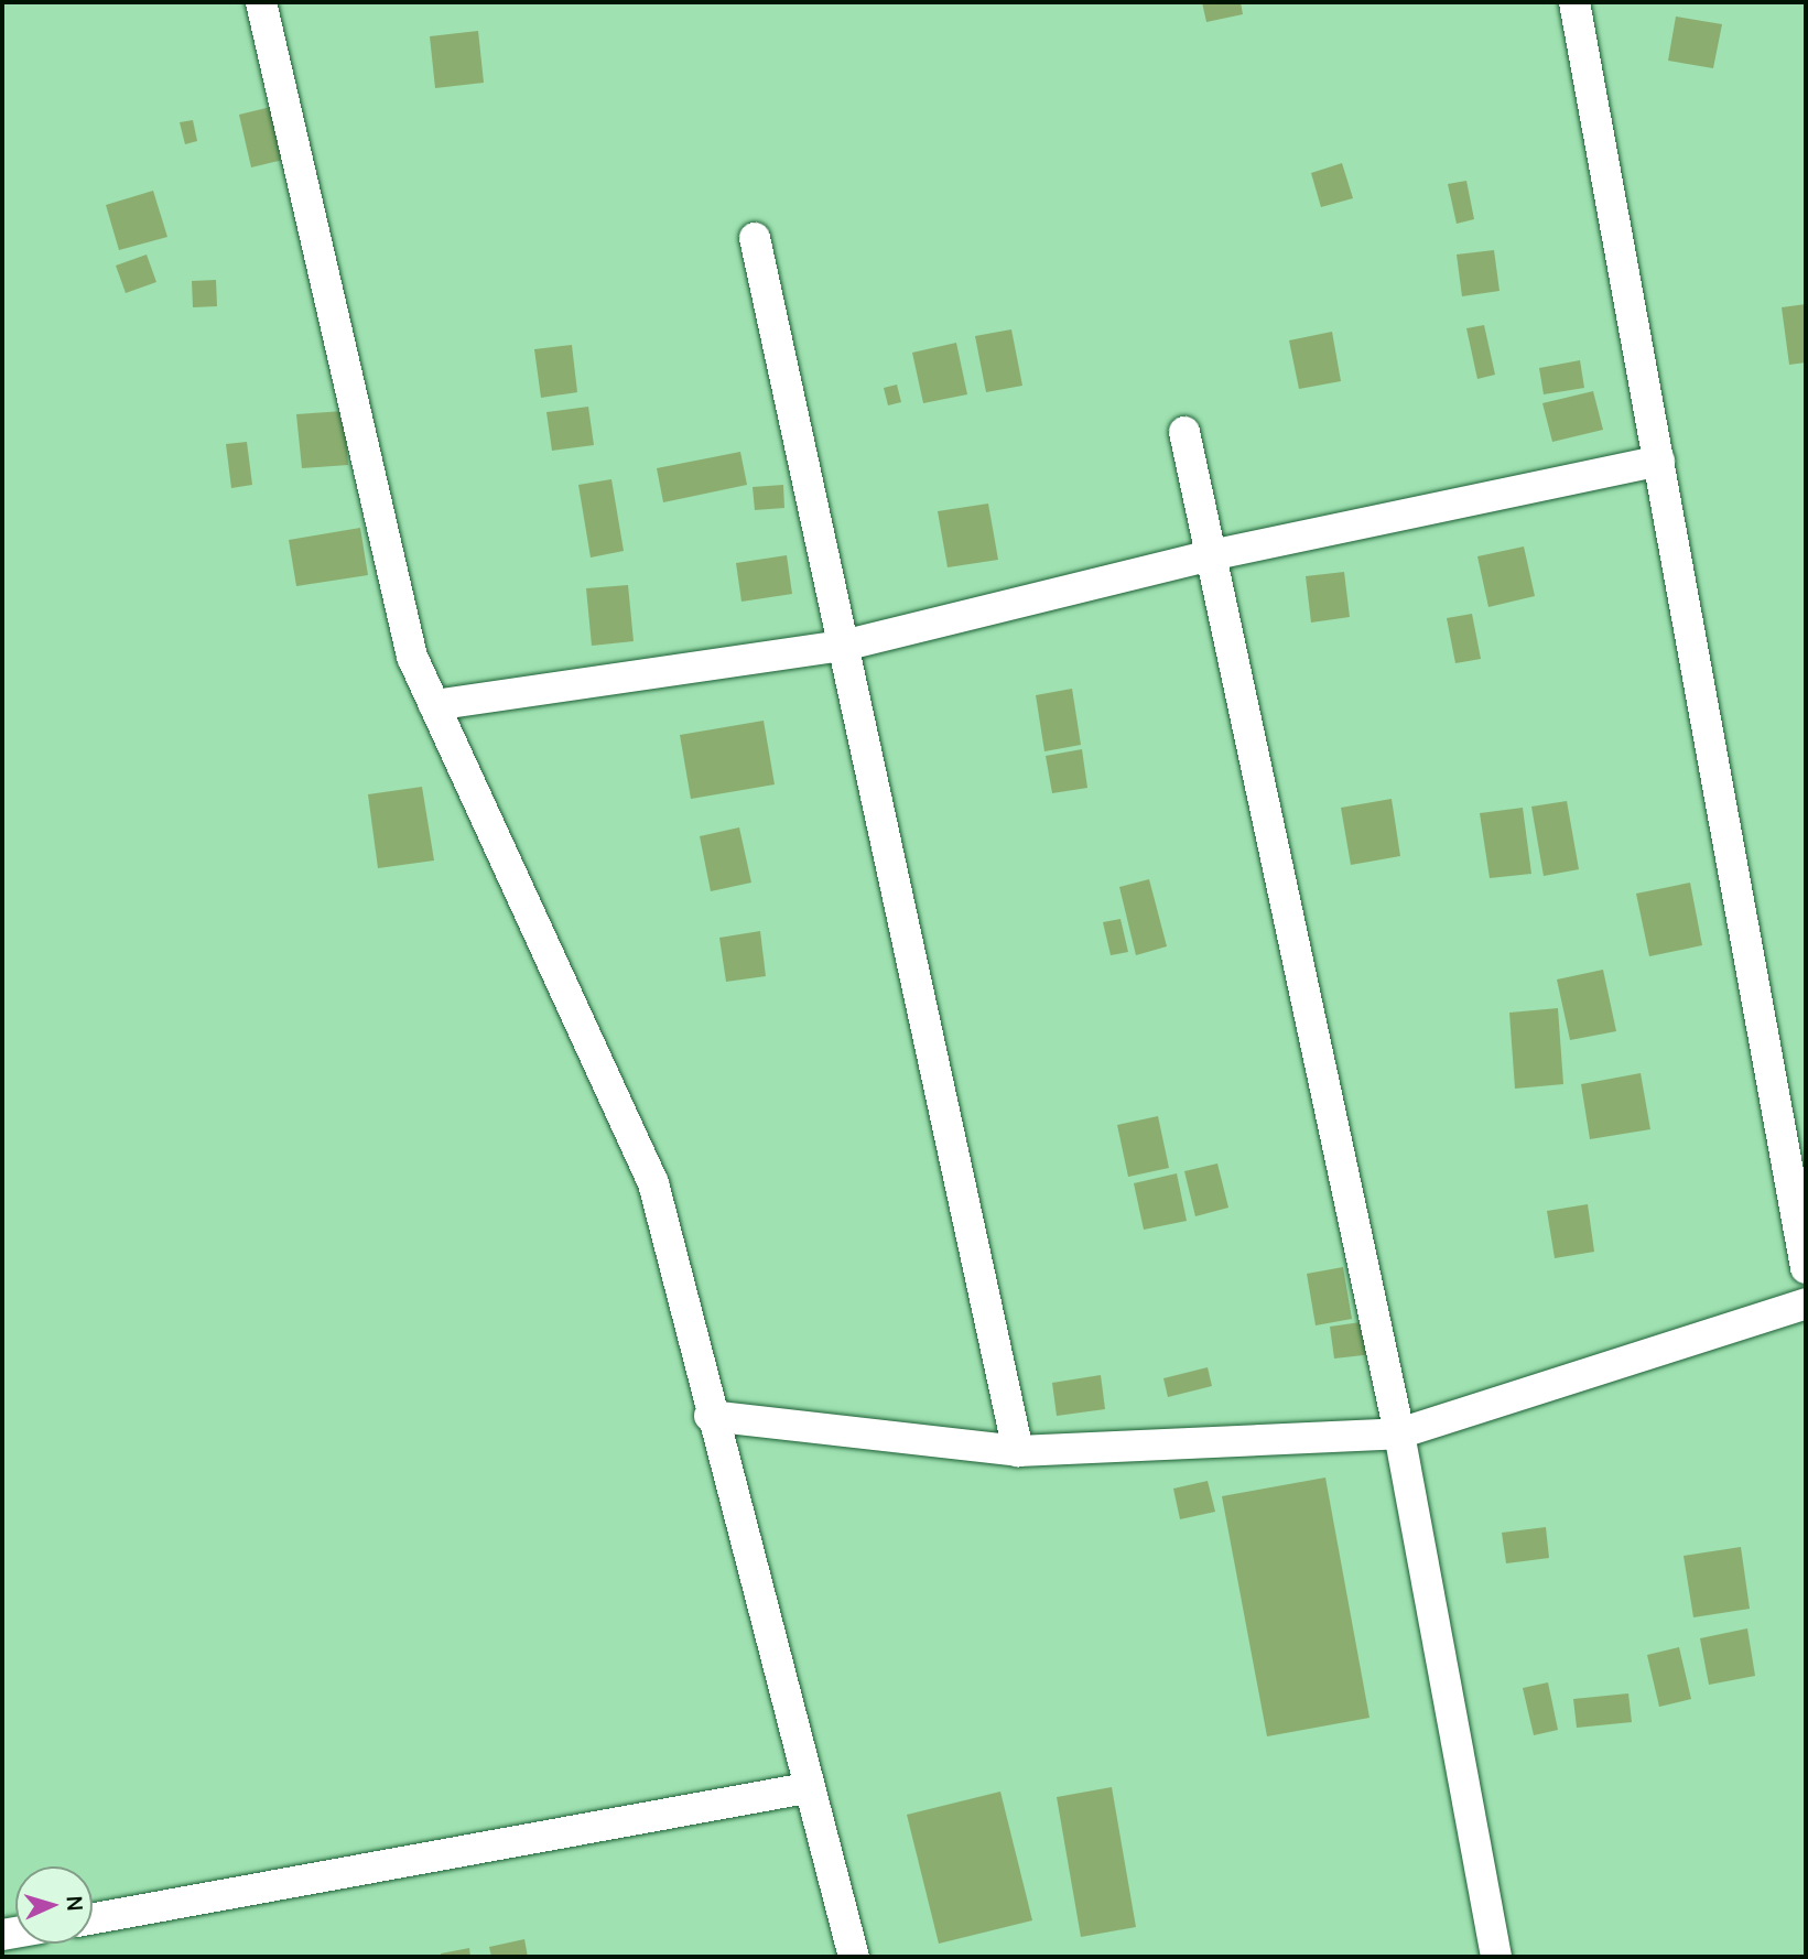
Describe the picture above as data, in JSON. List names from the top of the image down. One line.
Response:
{"north":"right"}
